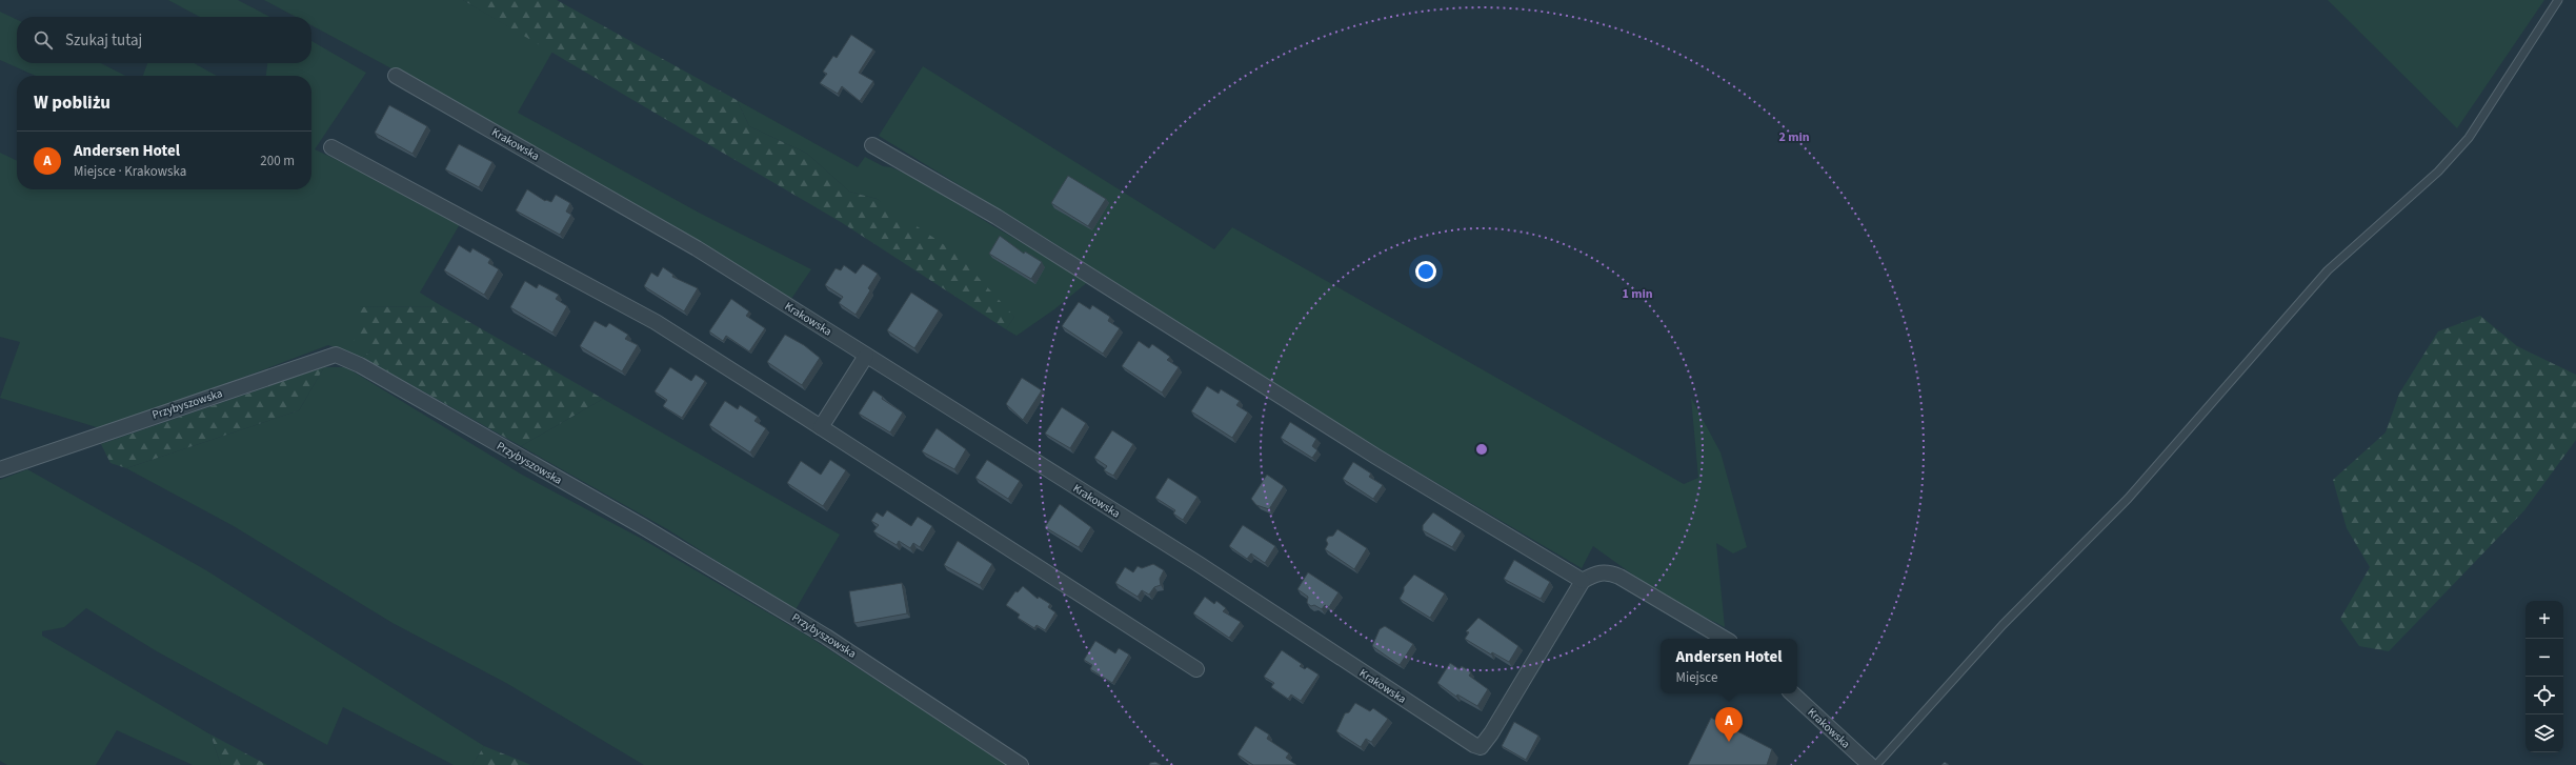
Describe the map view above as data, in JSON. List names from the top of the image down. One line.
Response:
{"streets":{"street":["Krakowska","Przybyszowska"]},"page":{"search":"Szukaj tutaj","heading":"W pobliżu","list":[{"mark":"A","name":"Andersen Hotel","note":"Miejsce · Krakowska","value":"200 m"}],"map_buttons":["+","−"],"popup":["Andersen Hotel","Miejsce"],"pins":"A"},"rings":["2 min","1 min"]}
